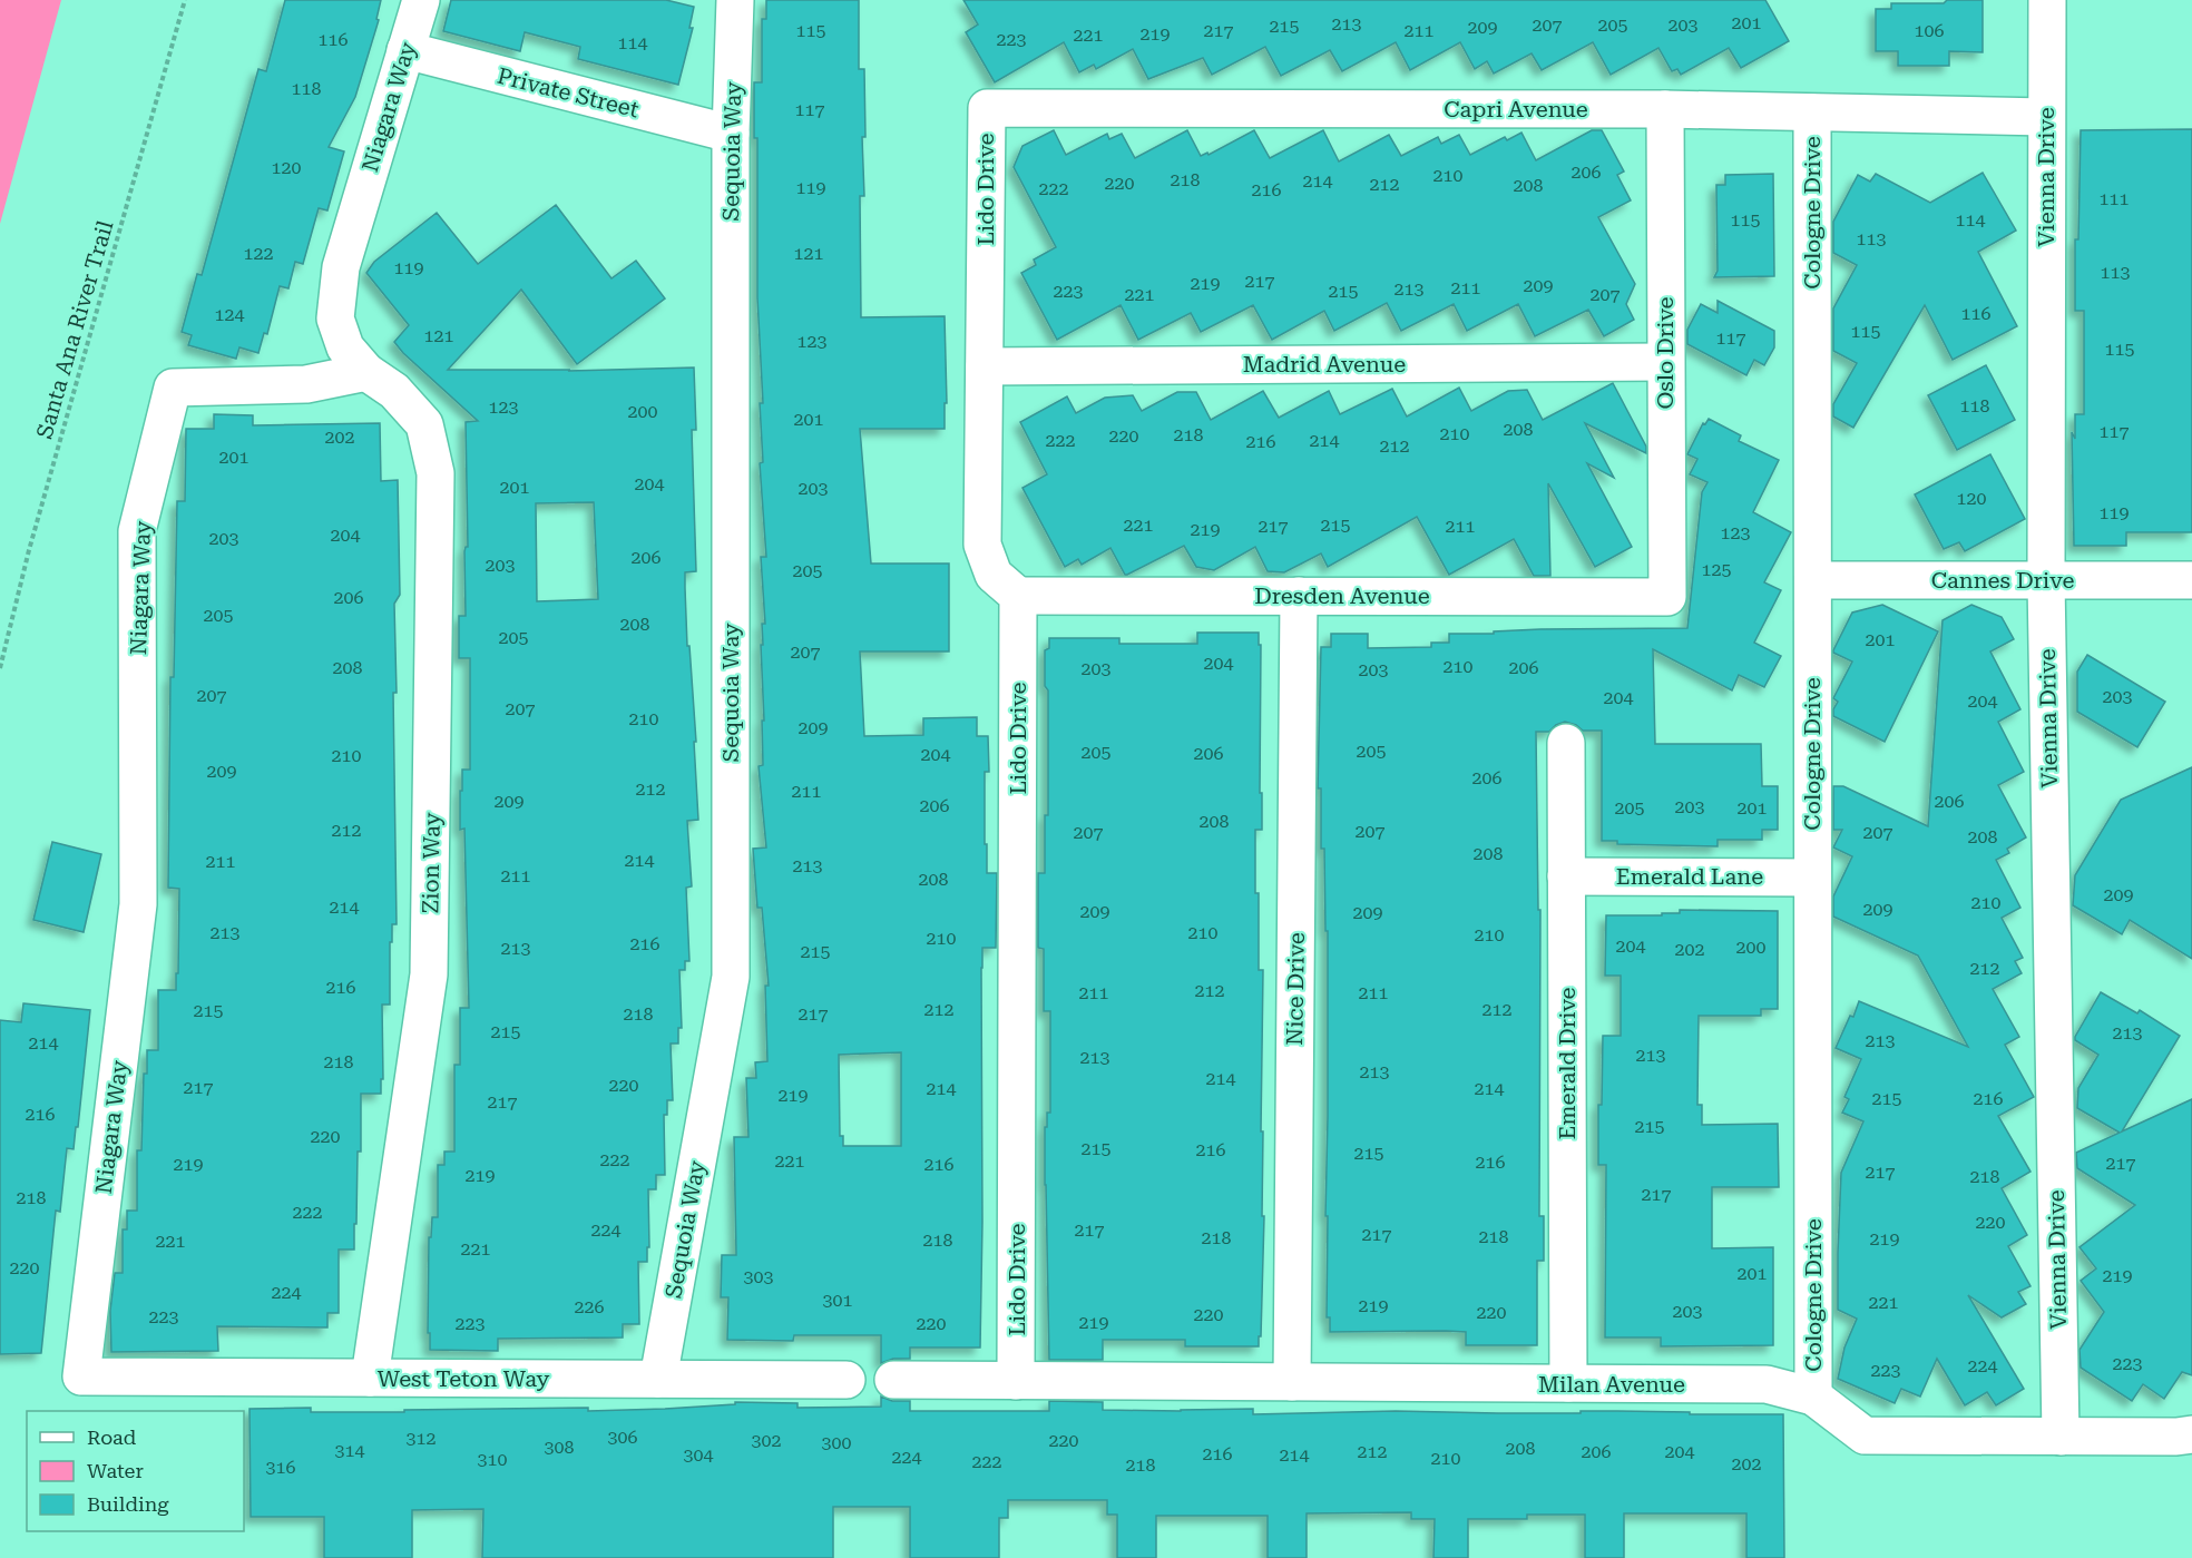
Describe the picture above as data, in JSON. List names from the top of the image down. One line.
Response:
{"streets":{"street":["Private Street","Niagara Way","Capri Avenue","Sequoia Way","Vienna Drive","Lido Drive","Cologne Drive","Oslo Drive","Madrid Avenue","Cannes Drive","Dresden Avenue","Zion Way","Emerald Lane","Nice Drive","Emerald Drive","West Teton Way","Milan Avenue"],"path":["Santa Ana River Trail"]},"crossings":[["Private Street","Niagara Way"],["Private Street","Sequoia Way"],["Niagara Way","Zion Way"],["Niagara Way","West Teton Way"],["Capri Avenue","Vienna Drive"],["Capri Avenue","Lido Drive"],["Capri Avenue","Cologne Drive"],["Capri Avenue","Oslo Drive"],["Sequoia Way","West Teton Way"],["Vienna Drive","Cannes Drive"],["Vienna Drive","Milan Avenue"],["Lido Drive","Madrid Avenue"],["Lido Drive","Dresden Avenue"],["Lido Drive","Milan Avenue"],["Cologne Drive","Cannes Drive"],["Cologne Drive","Emerald Lane"],["Cologne Drive","Milan Avenue"],["Oslo Drive","Madrid Avenue"],["Oslo Drive","Dresden Avenue"],["Dresden Avenue","Nice Drive"],["Zion Way","West Teton Way"],["Emerald Lane","Emerald Drive"],["Nice Drive","Milan Avenue"],["Emerald Drive","Milan Avenue"]],"house_numbers":["201","213","207","205","203","215","209","115","217","211","106","219","221","116","223","114","118","117","120","206","210","218","214","220","212","208","119","222","216","111","115","114","113","122","121","119","113","217","219","209","211","213","223","215","221","207","116","124","115","121","117","123","115","118","123","200","201","208","117","210","218","220","202","222","214","216","212","201","204","201","203","120","119","221","215","217","211","219","123","204","203","206","203","125","205","206","205","208","205","201","207","204","210","208","206","203","203","207","203","204","204","207","210","209","205","205","206","204","210","209","206","212","211","209","206","206","203","205","201","208","212","207","207","207","208","208","214","211","213","211","208","209","210","214","209","209","209","213","210","210","210","216","204","200","213","202","215","212","216","212","211","211","212","212","215","218","217","215","213","213","214","213","213","218","213","214","220","217","214","214","219","215","216","217","216","215","220","215","216","215","222","221","216","217","219","216","217","219","218","217","218","222","220","224","217","217","218","218","219","218","221","221","220","201","219","303","224","301","221","219","226","203","220","220","223","219","223","220","223","224","223","306","312","302","220","300","308","208","314","212","206","204","216","304","214","224","210","310","222","202","218","316"],"legend":["Road","Water","Building"]}
